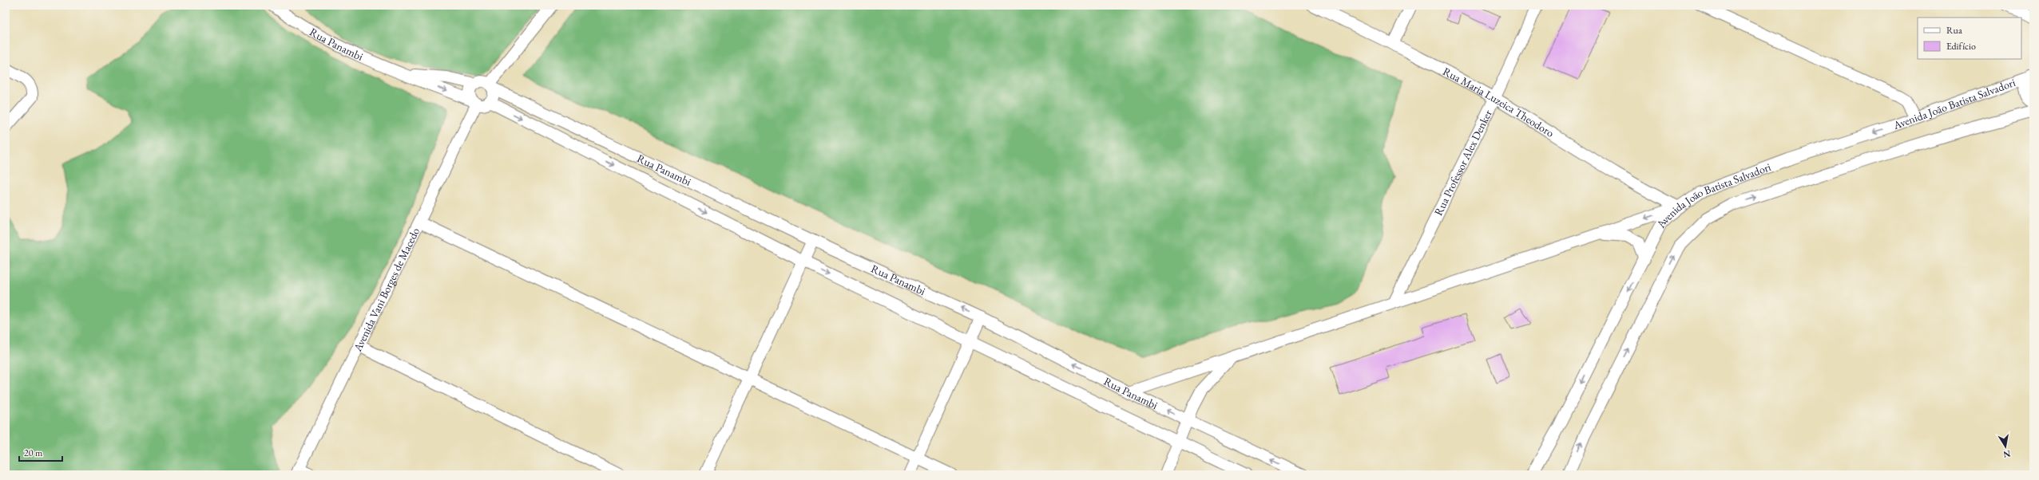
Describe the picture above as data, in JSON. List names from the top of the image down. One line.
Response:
{"streets":{"street":["Rua Panambi","Rua Maria Luzeica Theodoro","Avenida João Batista Salvadori","Rua Professor Alex Denker","Avenida Vani Borges de Macedo"]},"crossings":[["Rua Panambi","Avenida Vani Borges de Macedo"],["Rua Maria Luzeica Theodoro","Avenida João Batista Salvadori"],["Rua Maria Luzeica Theodoro","Rua Professor Alex Denker"]],"legend":["Rua","Edifício"],"scale_bar":"20 m","north":"bottom"}
